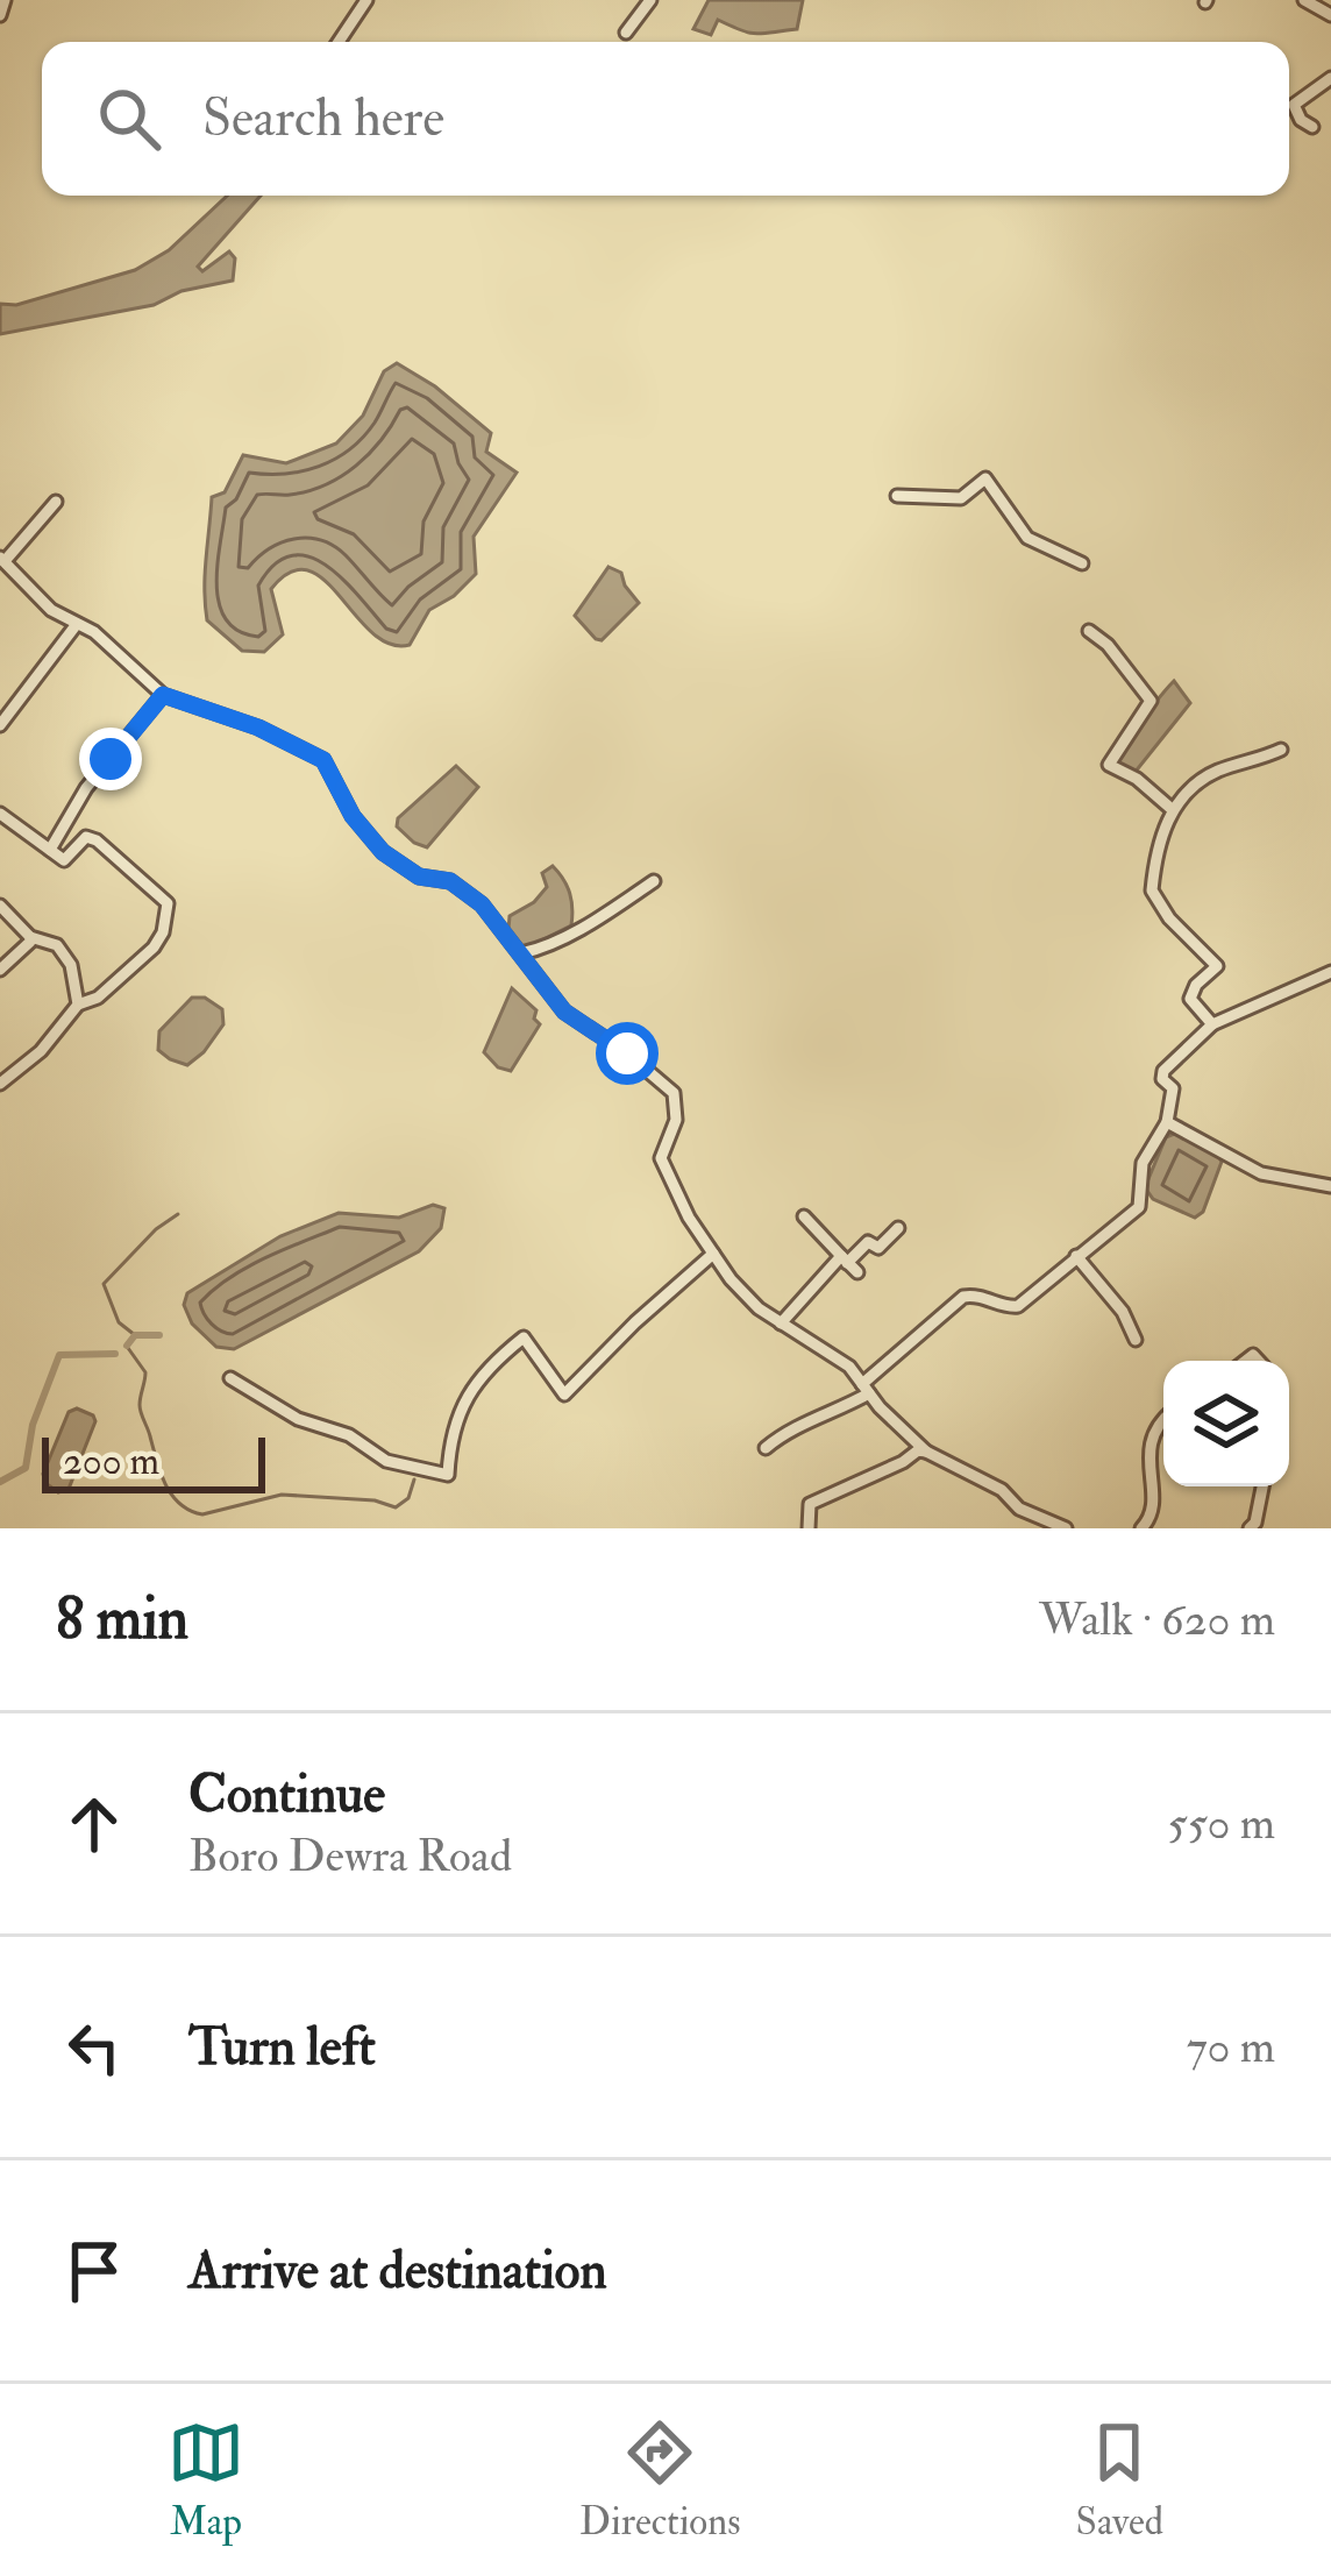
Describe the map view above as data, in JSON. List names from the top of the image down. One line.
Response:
{"scale_bar":"200 m","page":{"search":"Search here","scale":"200 m","heading":["8 min","Walk · 620 m"],"list":[["Continue","Boro Dewra Road","550 m"],["Turn left","70 m"],"Arrive at destination"],"nav":["Map","Directions","Saved"]}}
